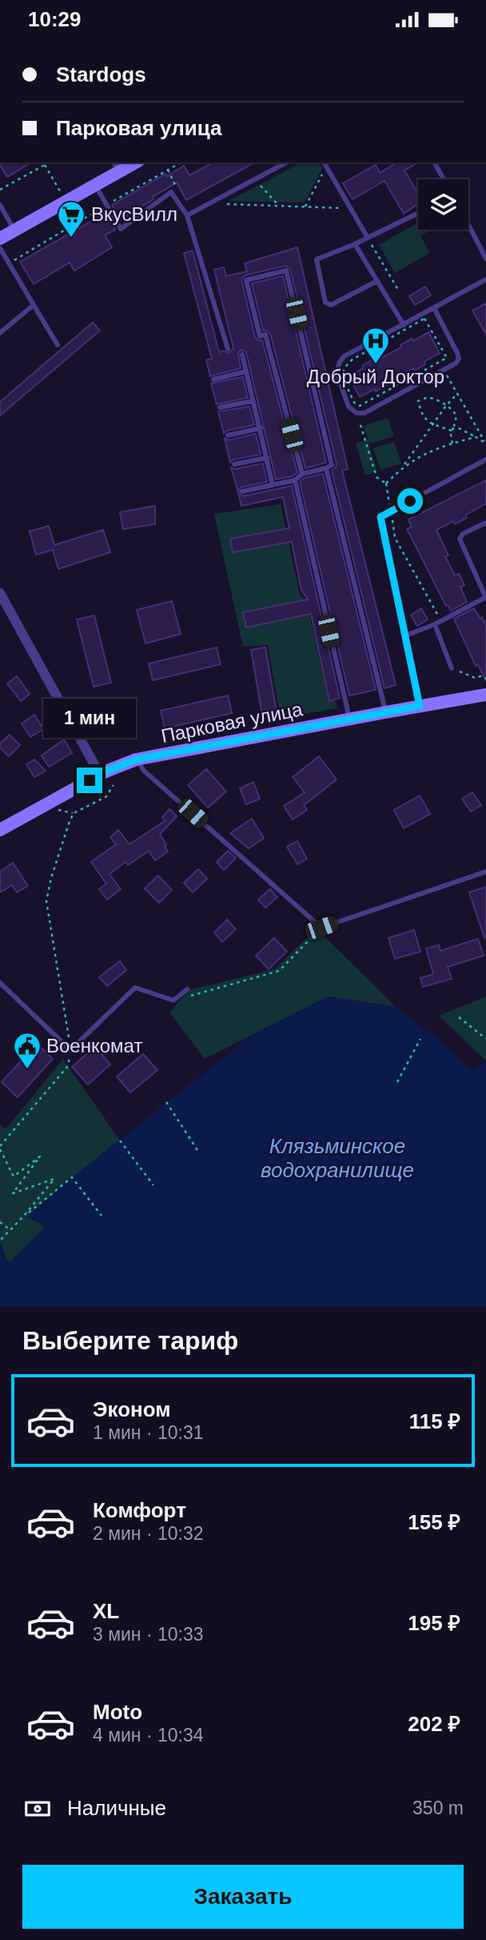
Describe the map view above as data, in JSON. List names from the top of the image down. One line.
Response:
{"streets":{"street":["Парковая улица"]},"water":["Клязьминское водохранилище"],"places":{"supermarket":["ВкусВилл"],"hospital":["Добрый Доктор"],"public building":["Военкомат"]},"page":{"status":"10:29","banner":["Stardogs","Парковая улица"],"bubble":"1 мин","heading":"Выберите тариф","list":[{"name":"Эконом","note":"1 мин · 10:31","value":"115 ₽"},{"name":"Комфорт","note":"2 мин · 10:32","value":"155 ₽"},{"name":"XL","note":"3 мин · 10:33","value":"195 ₽"},{"name":"Moto","note":"4 мин · 10:34","value":"202 ₽"}],"pay":["Наличные","350 m"],"buttons":"Заказать"}}
